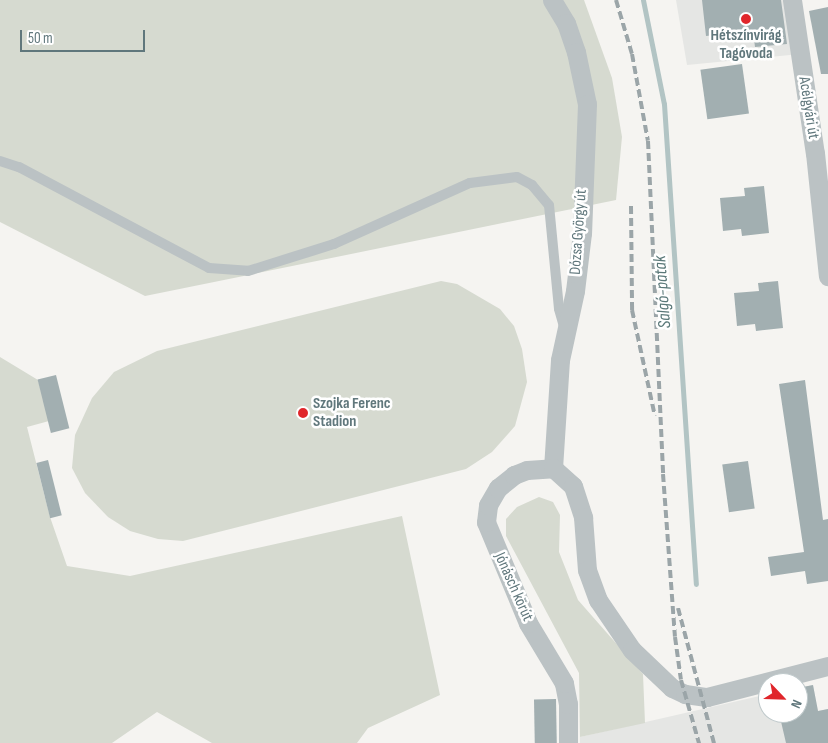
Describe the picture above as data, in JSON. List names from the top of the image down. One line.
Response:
{"streets":{"street":["Acélgyári út","Dózsa György út","Jónásch körút"]},"crossings":[["Dózsa György út","Jónásch körút"]],"water":["Salgó-patak"],"places":["Hétszínvirág Tagóvoda","Szojka Ferenc Stadion"],"scale_bar":"50 m","north":"bottom right"}
